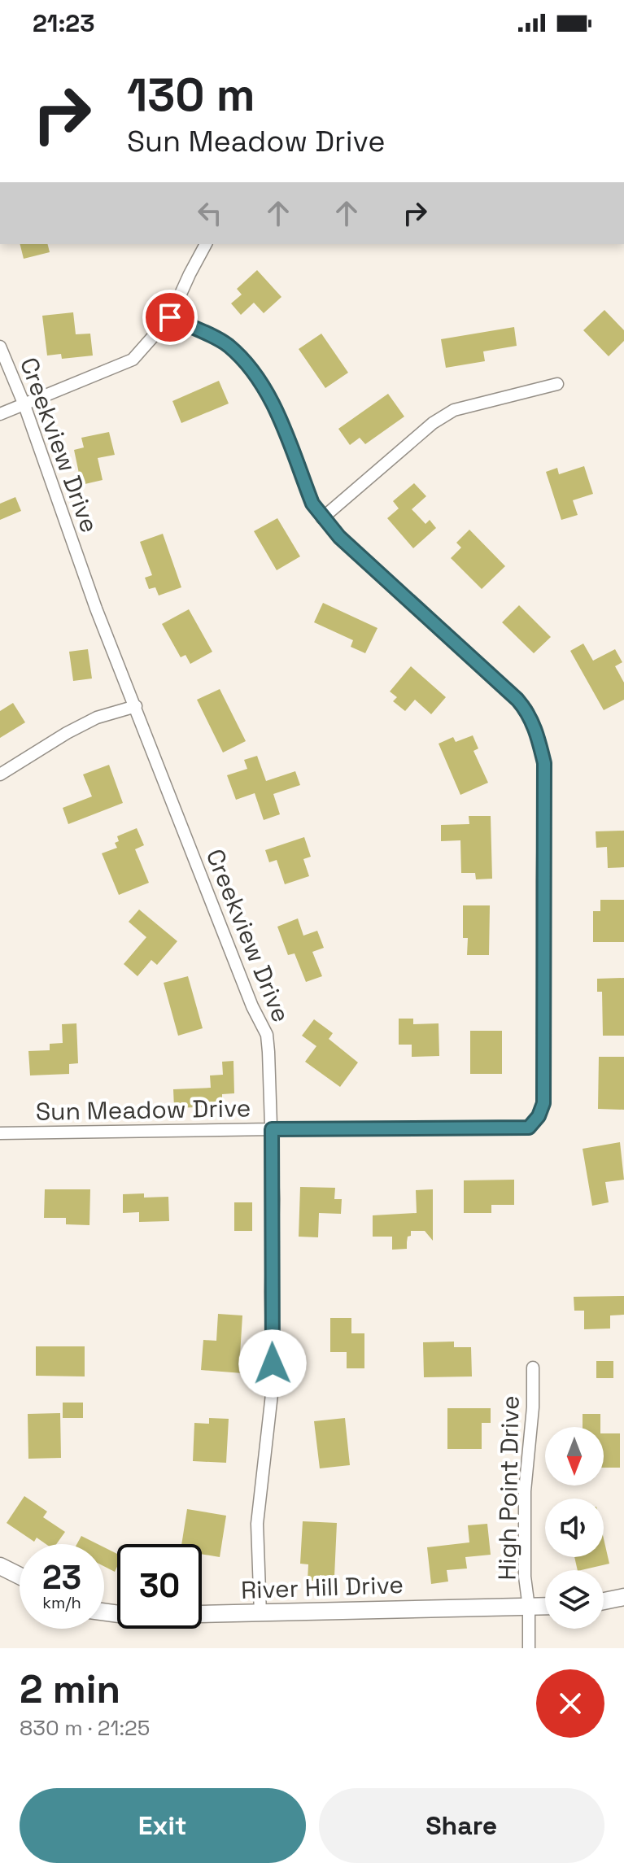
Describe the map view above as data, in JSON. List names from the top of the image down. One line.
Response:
{"streets":{"street":["Creekview Drive","Sun Meadow Drive","High Point Drive","River Hill Drive"]},"crossings":[["Creekview Drive","Sun Meadow Drive"],["Creekview Drive","River Hill Drive"],["High Point Drive","River Hill Drive"]],"north":"bottom","page":{"status":"21:23","turn":["130 m","Sun Meadow Drive"],"speed":"23 km/h","limit":"30","heading":["2 min","830 m · 21:25"],"buttons":["Exit","Share"]}}
